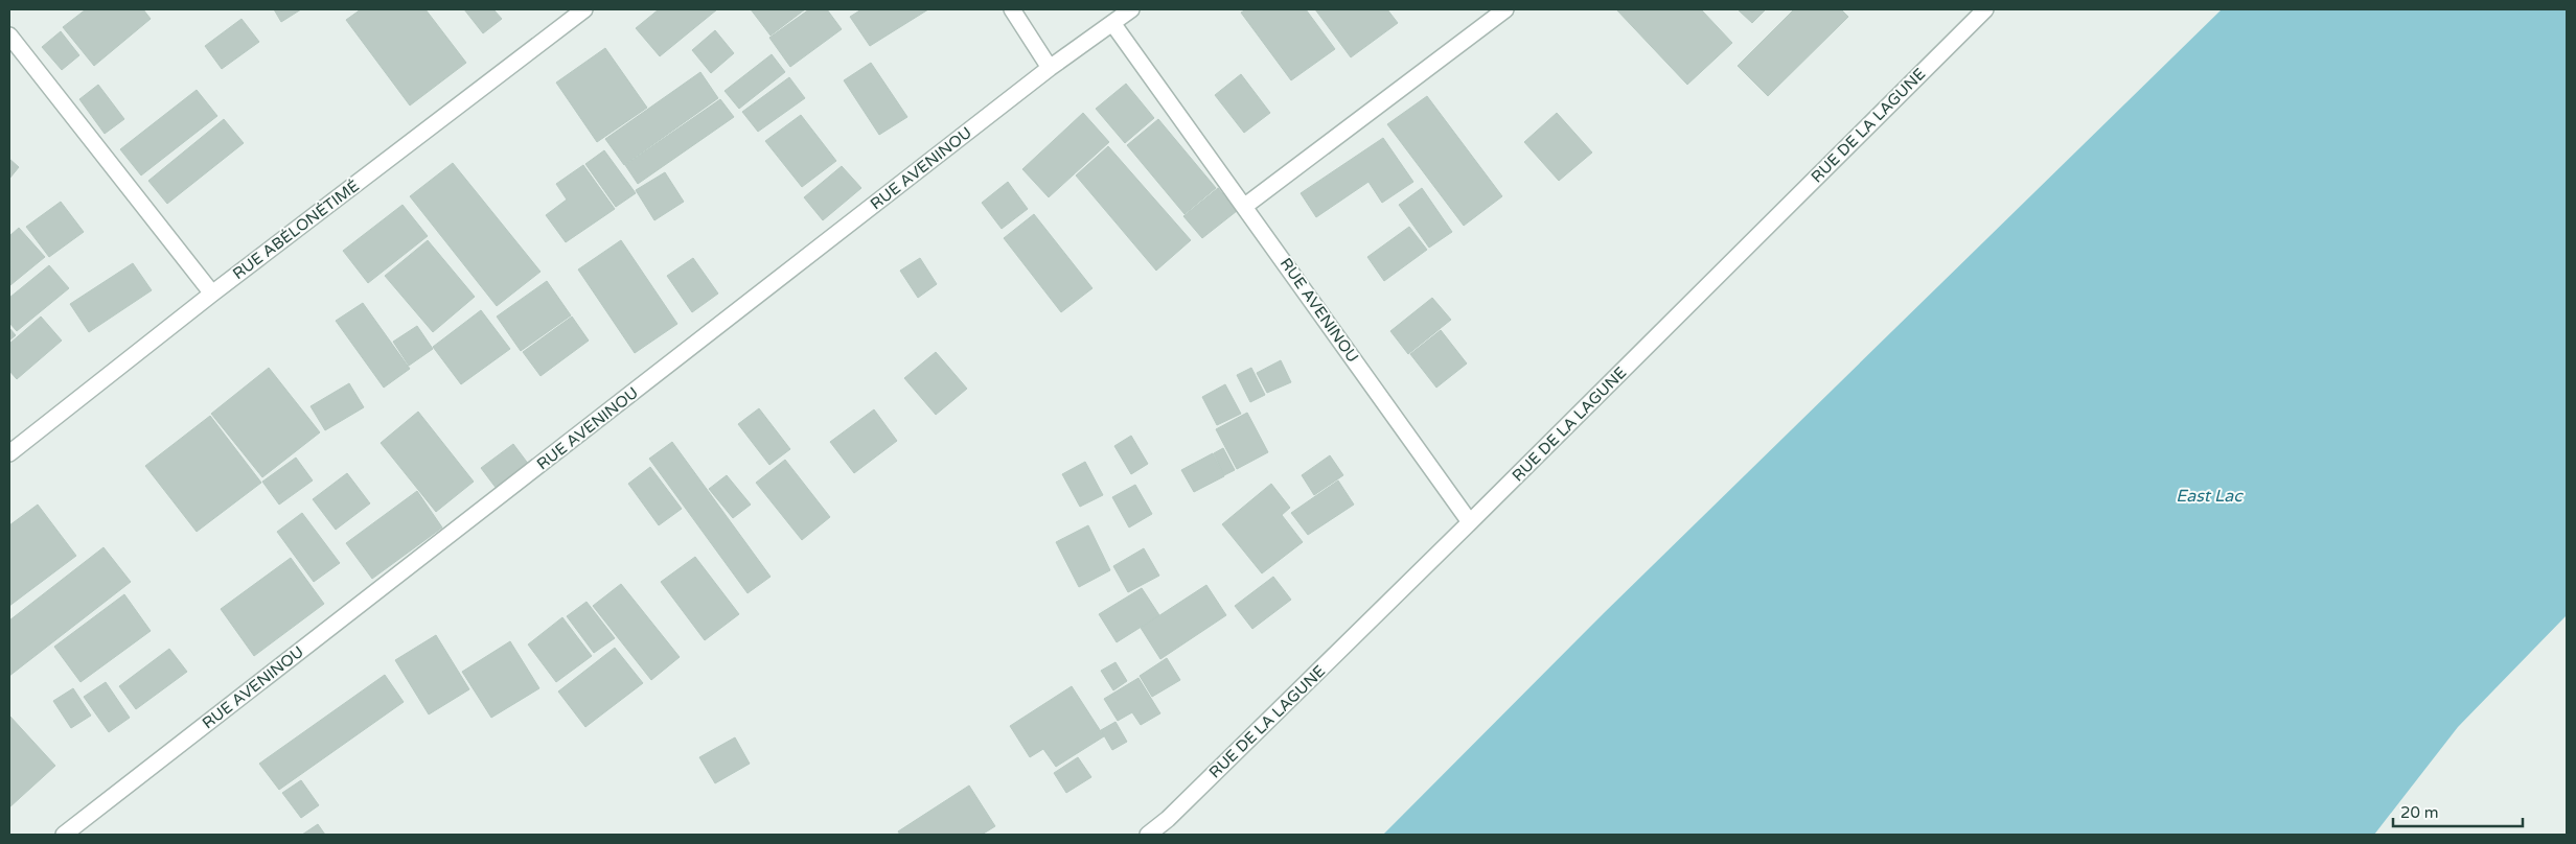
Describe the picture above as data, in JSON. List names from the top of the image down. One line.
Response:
{"streets":{"street":["RUE DE LA LAGUNE","RUE AVENINOU","RUE ABÉLONÉTIMÉ"]},"crossings":[["RUE DE LA LAGUNE","RUE AVENINOU"]],"water":["East Lac"],"scale_bar":"20 m"}
